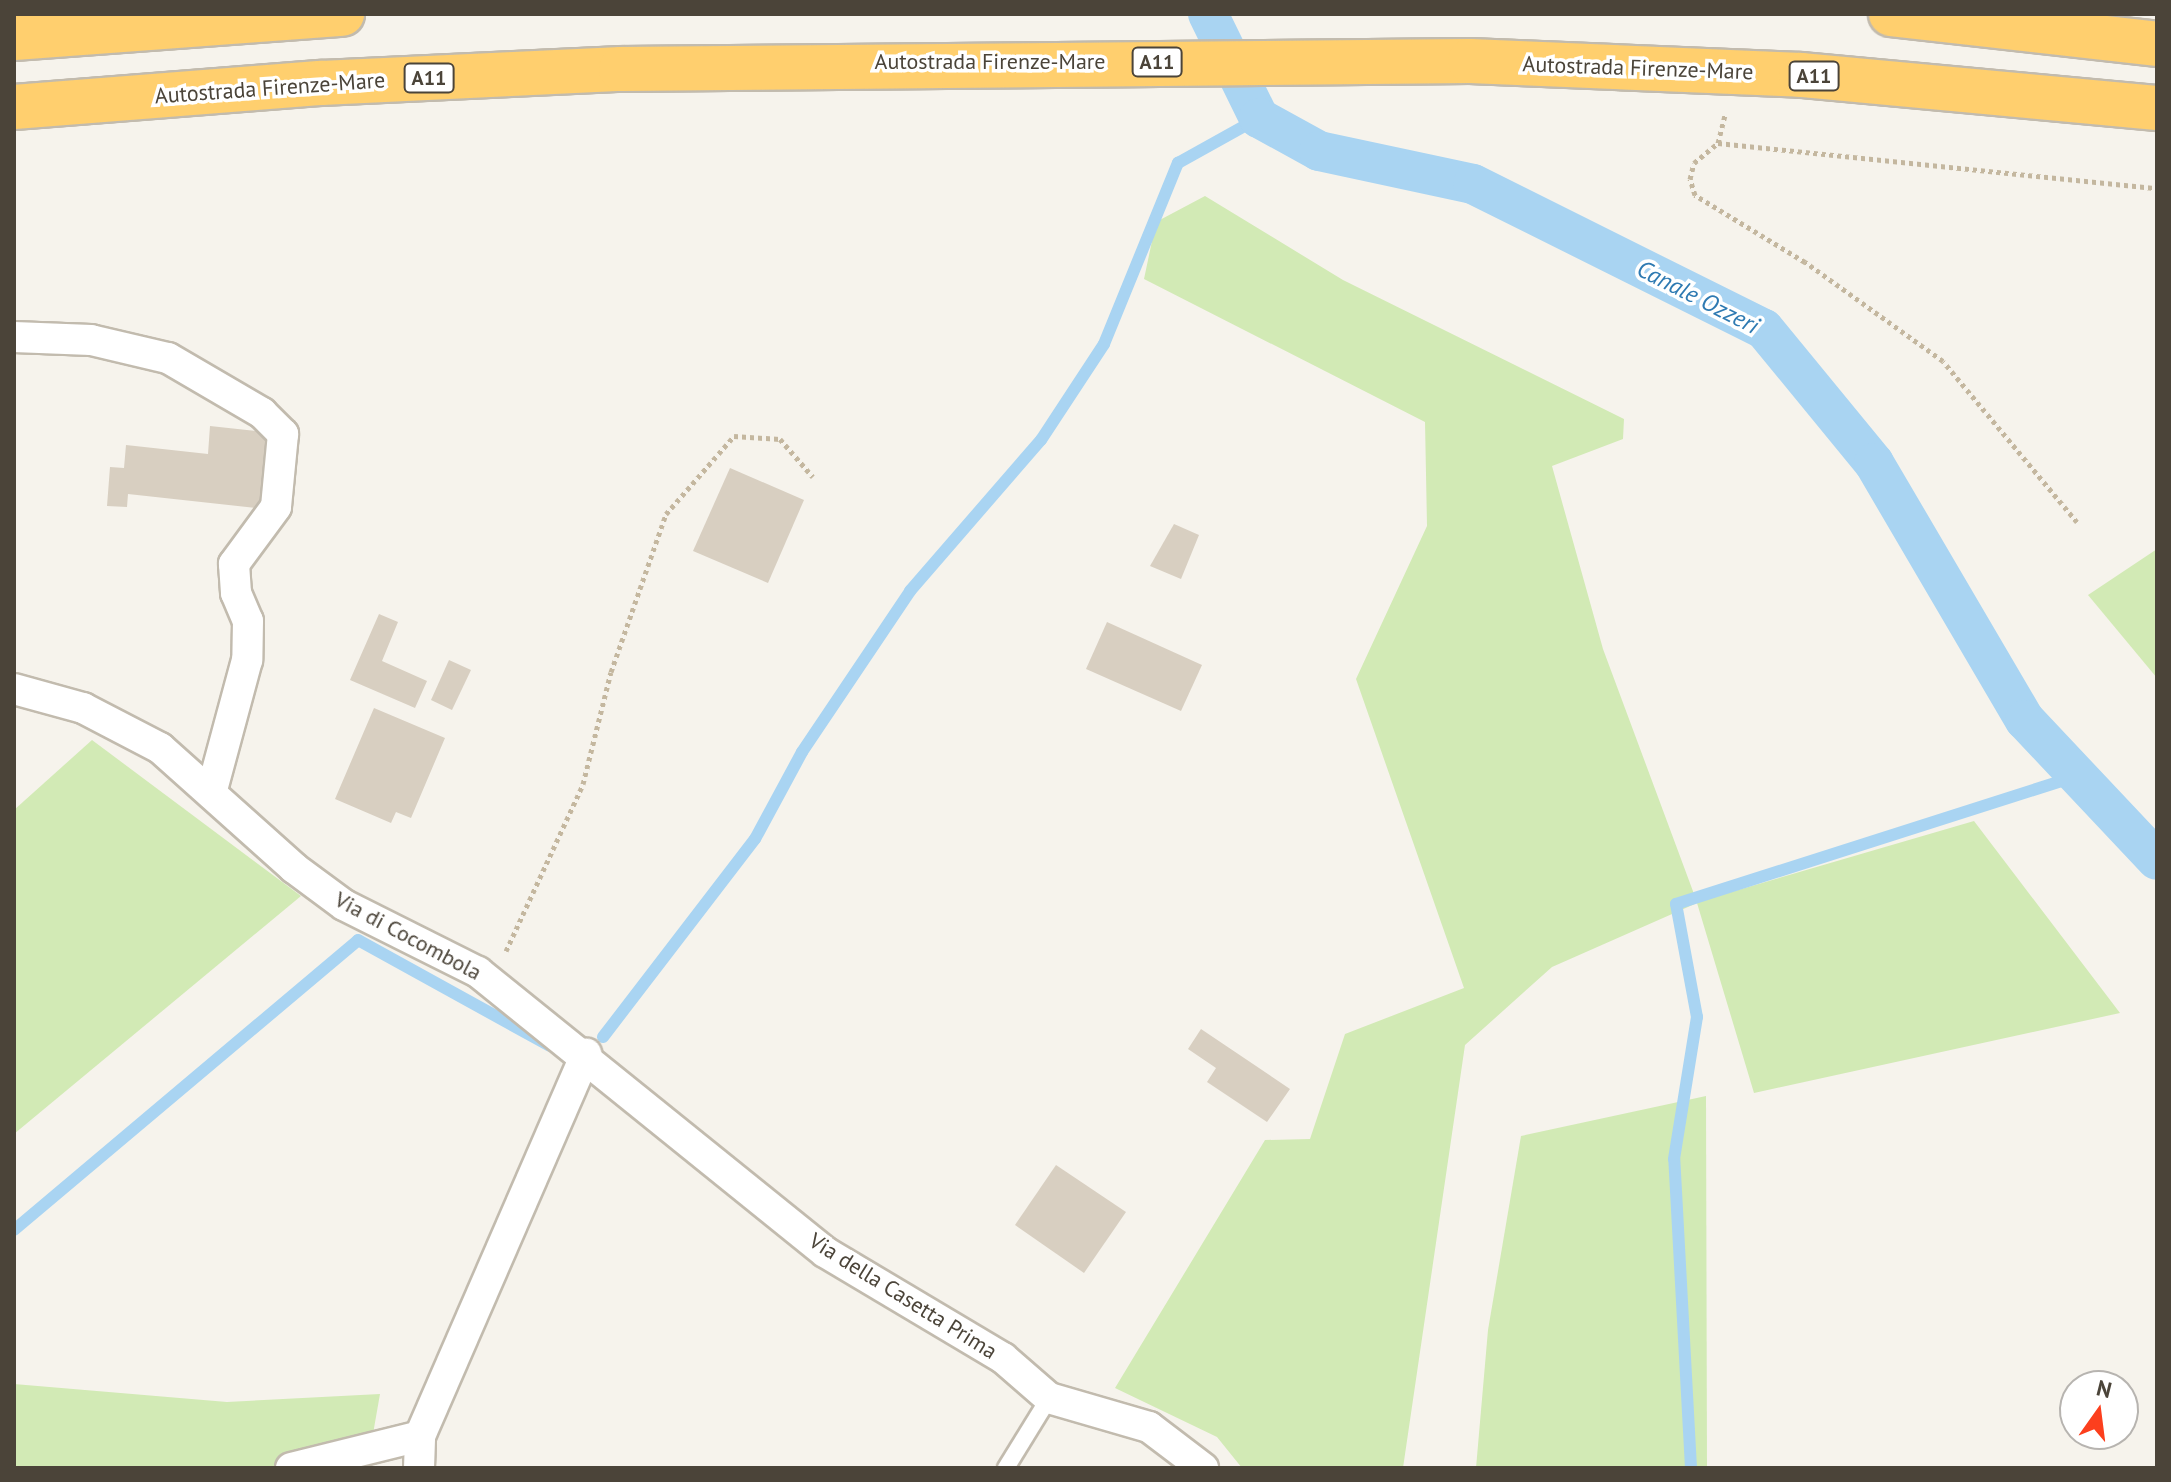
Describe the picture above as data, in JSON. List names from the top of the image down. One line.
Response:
{"streets":{"highway":["Autostrada Firenze-Mare","A11"],"street":["Via di Cocombola","Via della Casetta Prima"]},"crossings":[["Via di Cocombola","Via della Casetta Prima"]],"water":["Canale Ozzeri"],"north":"top"}
